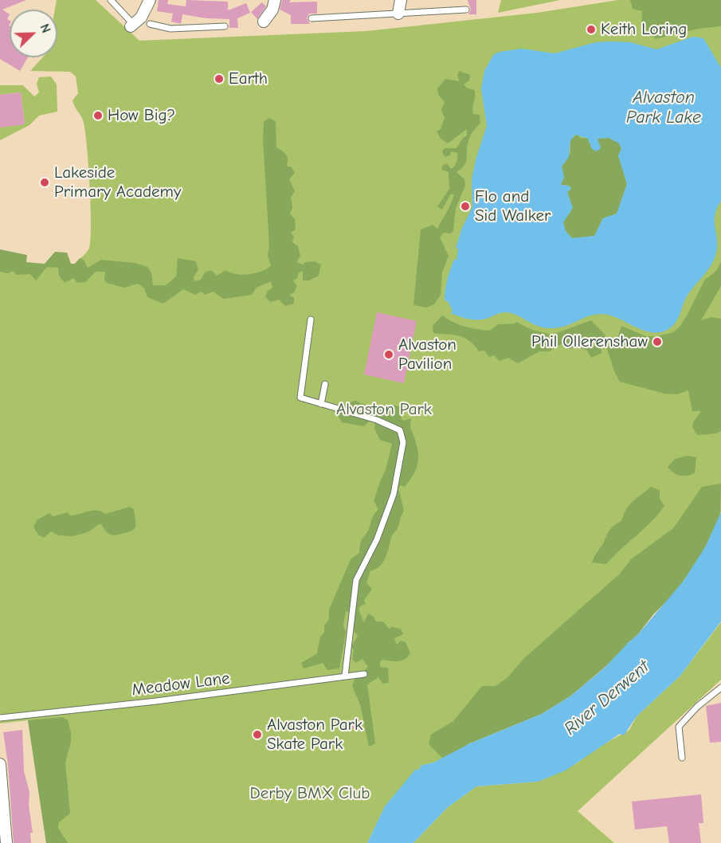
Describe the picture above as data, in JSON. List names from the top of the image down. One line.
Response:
{"streets":{"lane":["Meadow Lane"]},"water":["Alvaston Park Lake","River Derwent"],"parks":["Alvaston Park","Derby BMX Club"],"places":["Keith Loring","Earth","How Big?","Lakeside Primary Academy","Flo and Sid Walker","Phil Ollerenshaw","Alvaston Pavilion","Alvaston Park Skate Park"],"north":"top right"}
